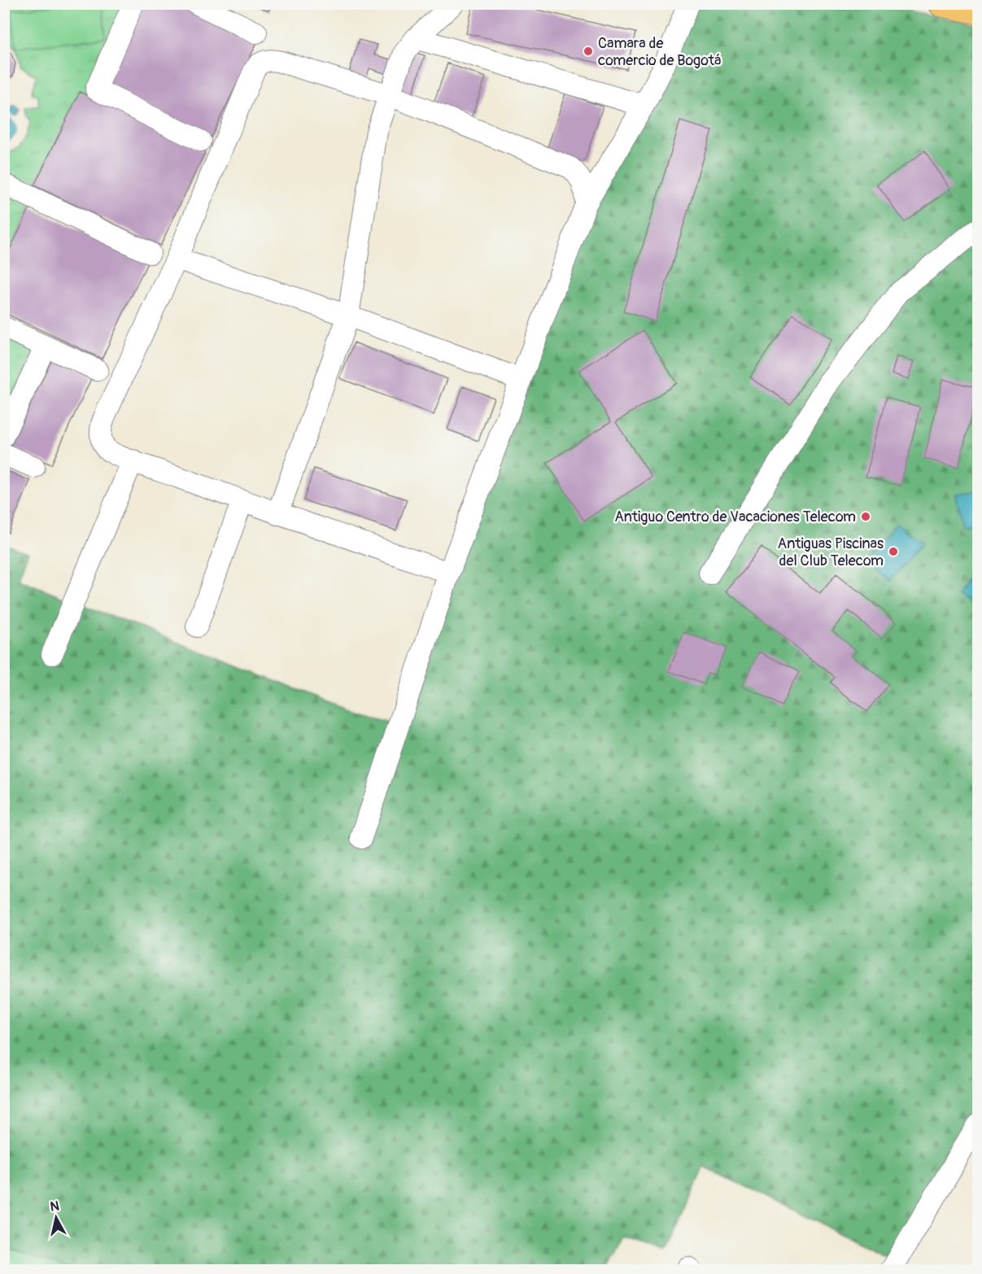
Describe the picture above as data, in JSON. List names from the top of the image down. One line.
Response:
{"places":["Camara de comercio de Bogotá","Antiguo Centro de Vacaciones Telecom","Antiguas Piscinas del Club Telecom"],"north":"top"}
